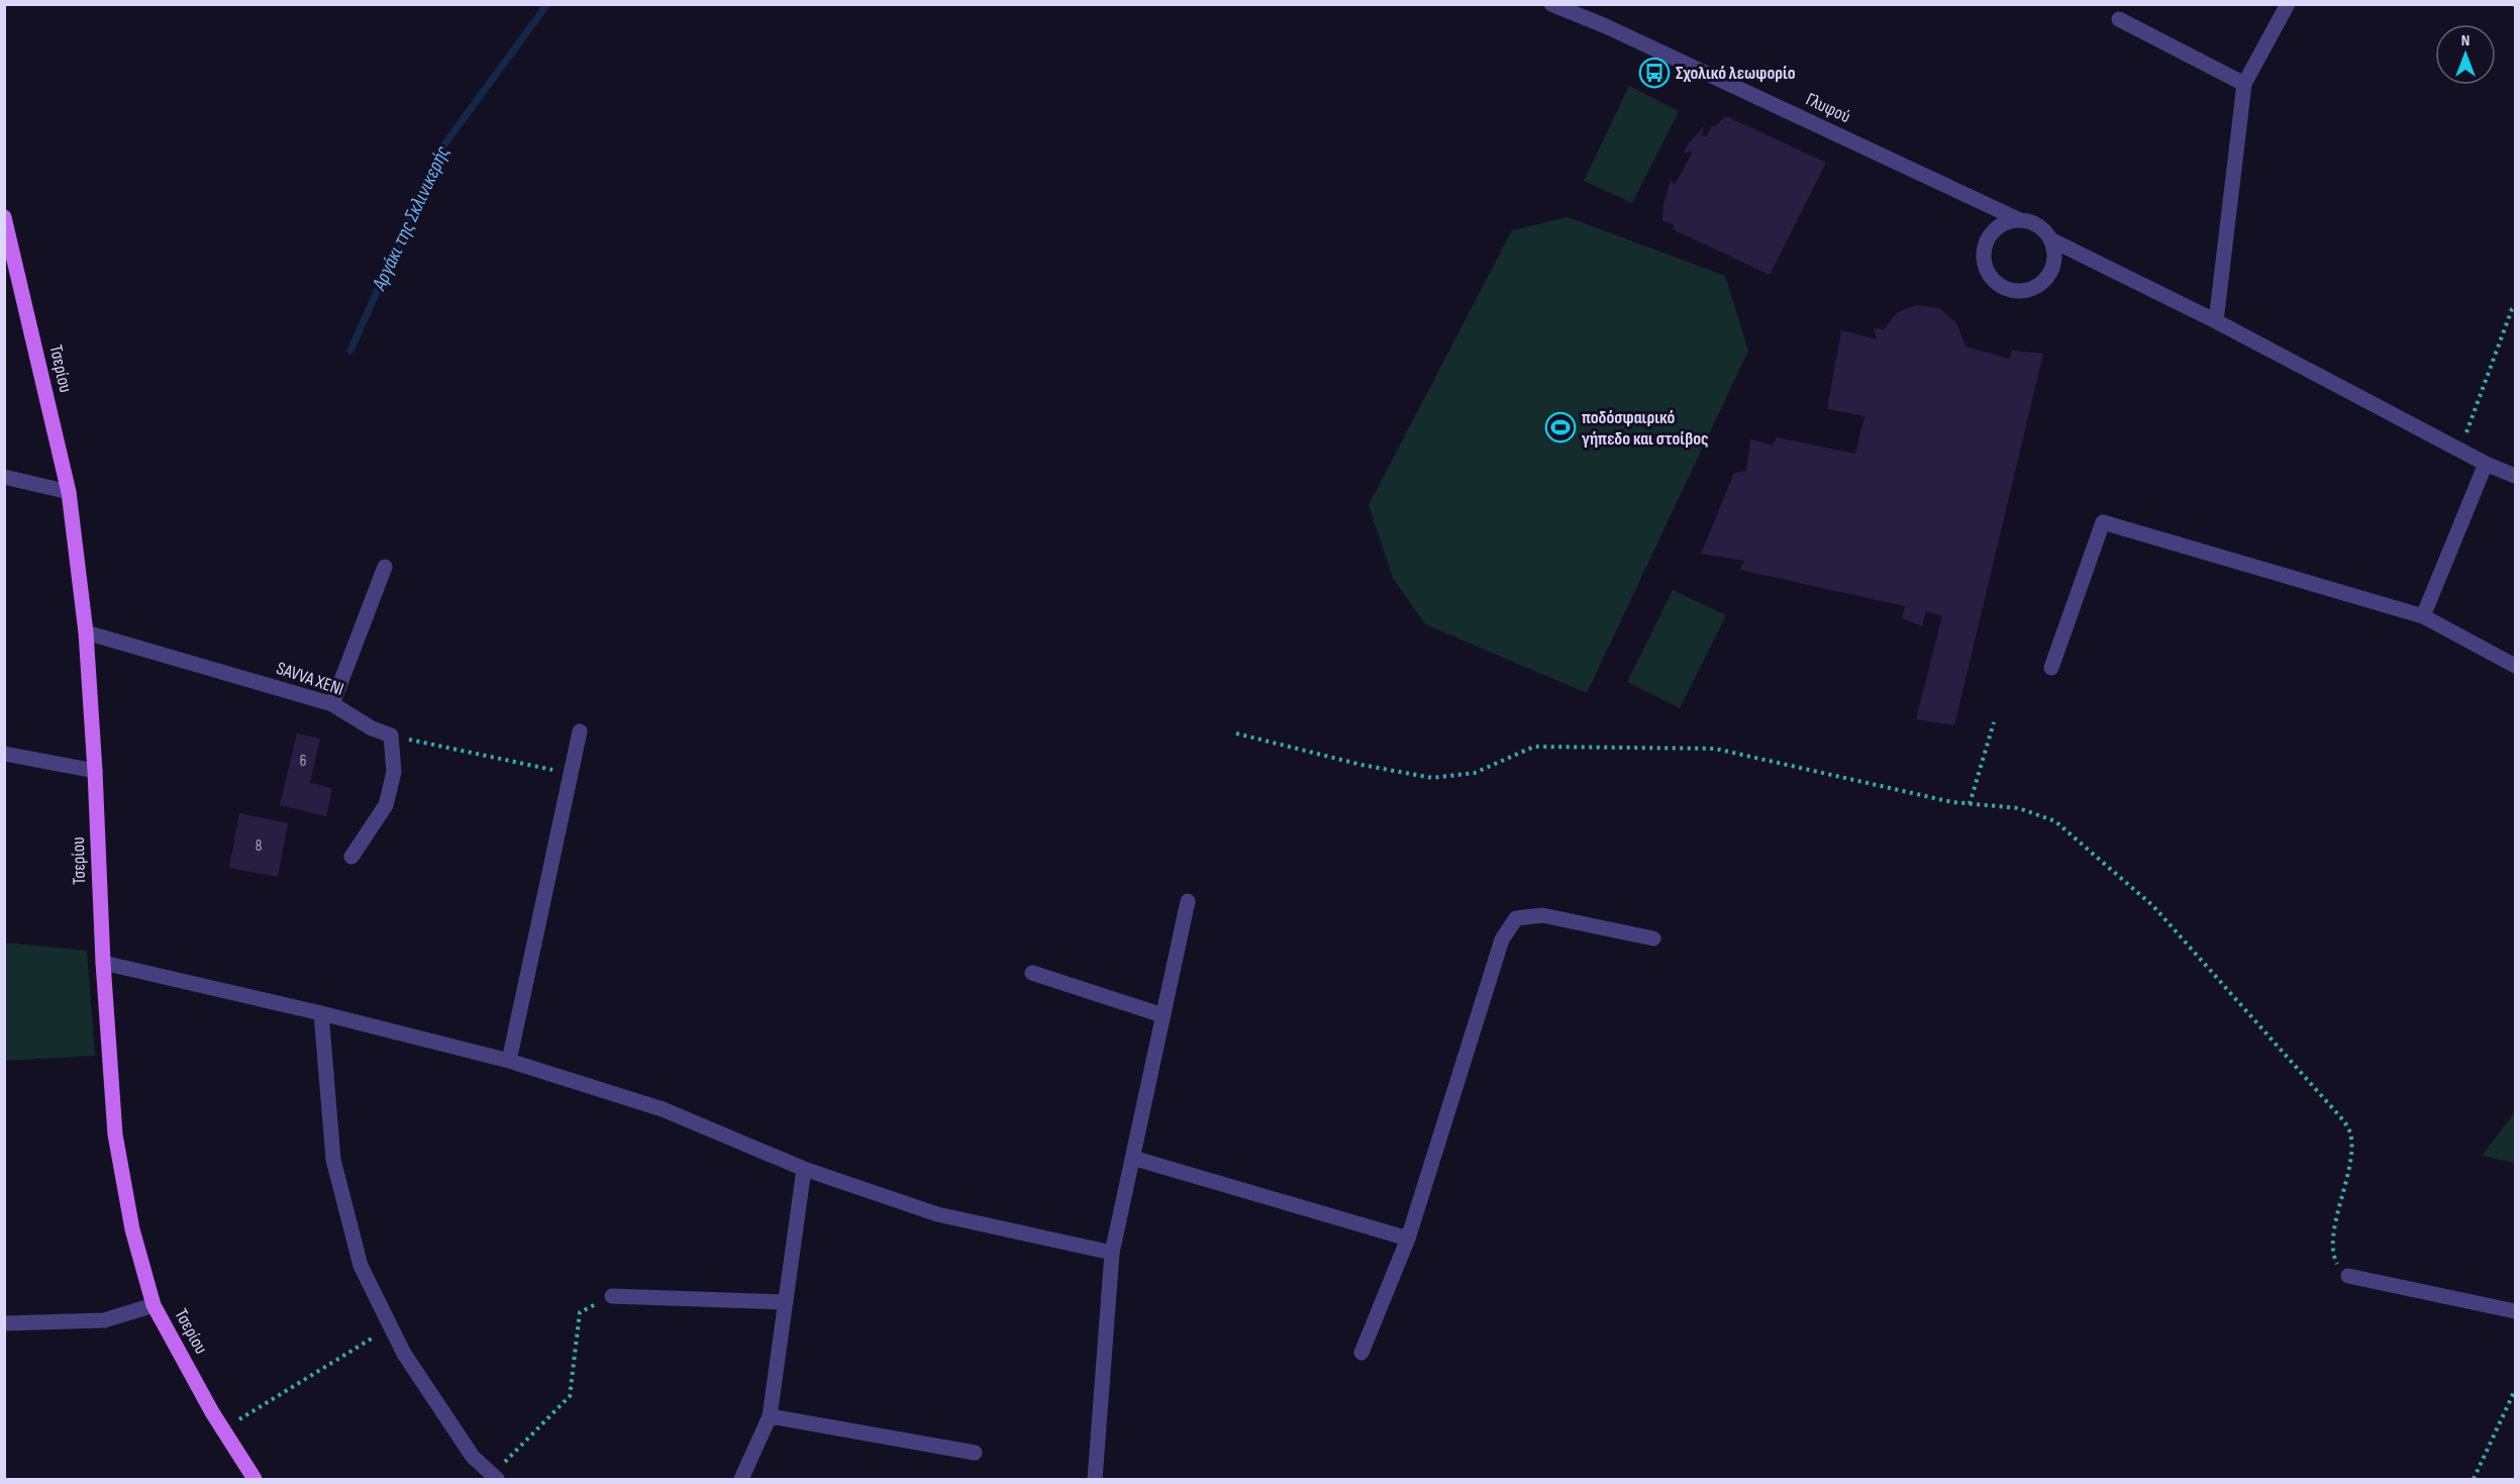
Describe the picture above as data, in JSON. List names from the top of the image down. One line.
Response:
{"streets":{"main road":["Τσερίου"],"street":["Γλυφού","SAVVA XENI"]},"crossings":[["Τσερίου","SAVVA XENI"]],"water":["Αργάκι της Σκλινικερής"],"places":{"bus stop":["Σχολικό λεωφορίο"],"sports":["ποδόσφαιρικό γήπεδο και στοίβος"]},"house_numbers":["6","8"],"north":"top"}
